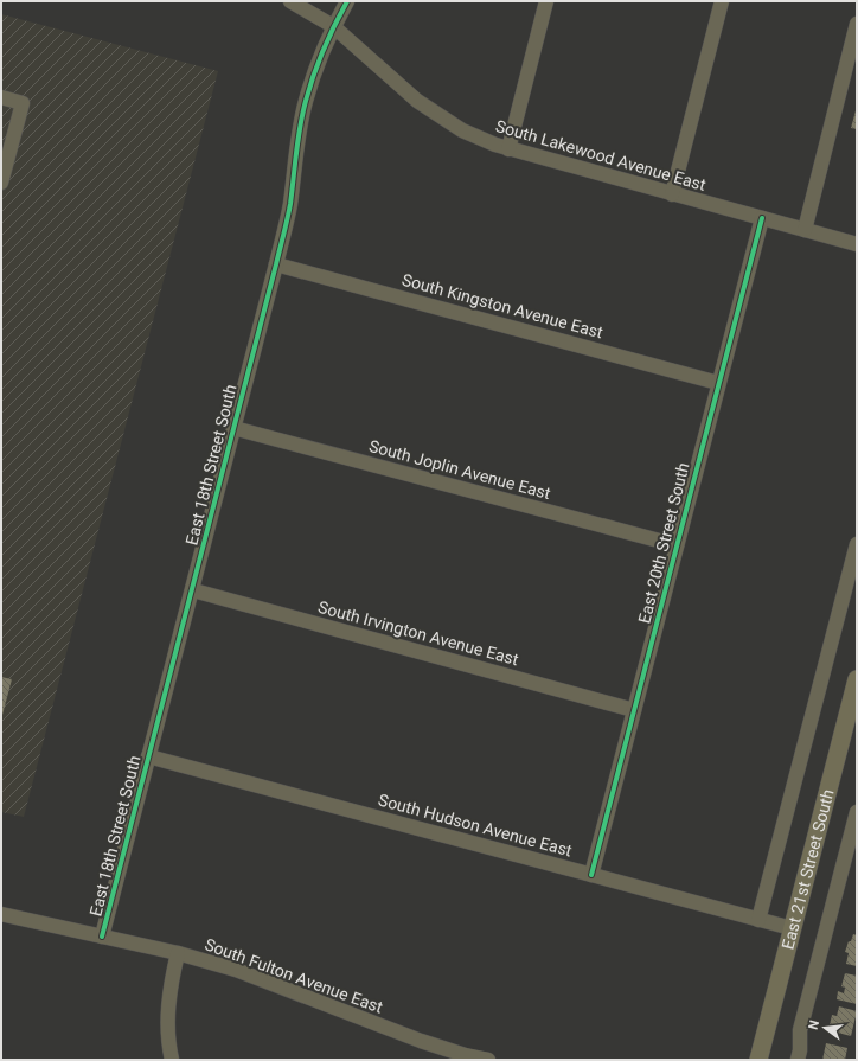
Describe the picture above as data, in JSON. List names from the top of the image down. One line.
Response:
{"streets":{"main road":["East 21st Street South"],"street":["South Lakewood Avenue East","South Kingston Avenue East","East 18th Street South","South Joplin Avenue East","East 20th Street South","South Irvington Avenue East","South Hudson Avenue East","South Fulton Avenue East"]},"crossings":[["South Lakewood Avenue East","East 18th Street South"],["South Lakewood Avenue East","East 20th Street South"],["South Kingston Avenue East","East 18th Street South"],["South Kingston Avenue East","East 20th Street South"],["East 18th Street South","South Joplin Avenue East"],["East 18th Street South","South Irvington Avenue East"],["East 18th Street South","South Hudson Avenue East"],["East 18th Street South","South Fulton Avenue East"],["South Joplin Avenue East","East 20th Street South"],["East 20th Street South","South Irvington Avenue East"],["East 20th Street South","South Hudson Avenue East"],["South Hudson Avenue East","East 21st Street South"]],"north":"left"}
